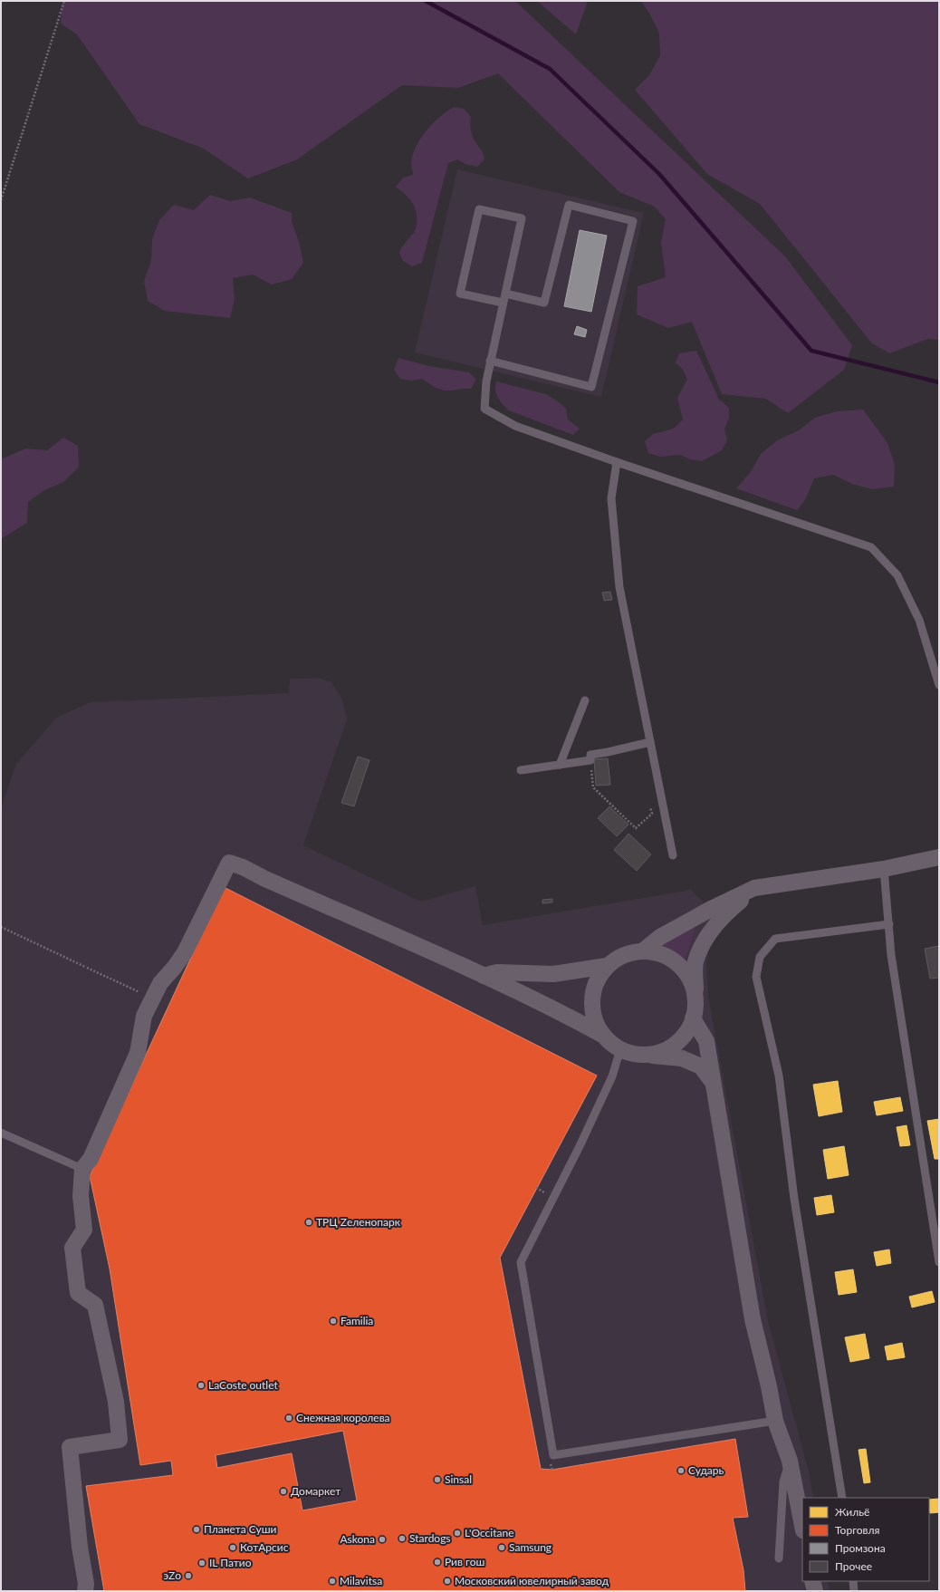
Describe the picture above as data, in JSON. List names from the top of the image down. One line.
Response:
{"places":["ТРЦ Zеленопарк","Familia","LaCoste outlet","Снежная королева","Сударь","Sinsal","Домаркет","Планета Суши","L'Occitane","Stardogs","Askona","КотАрсис","Samsung","Рив гош","IL Патио","эZо","Milavitsa","Московский ювелирный завод"],"legend":["Жильё","Торговля","Промзона","Прочее"]}
